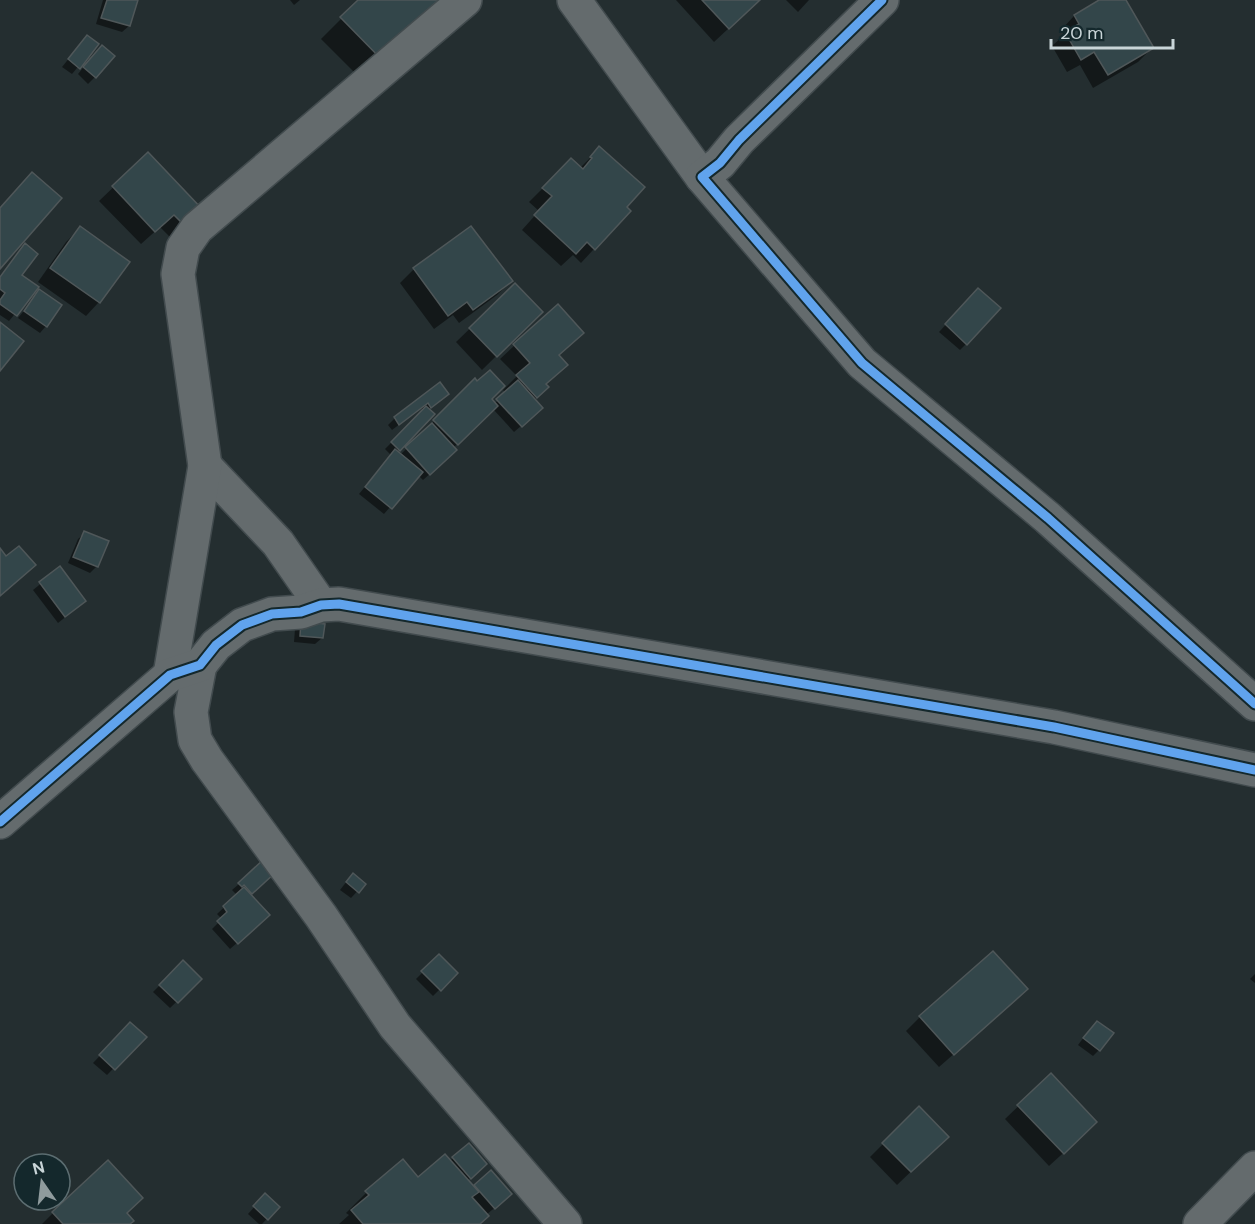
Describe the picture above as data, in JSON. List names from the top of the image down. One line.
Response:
{"scale_bar":"20 m","north":"top"}
